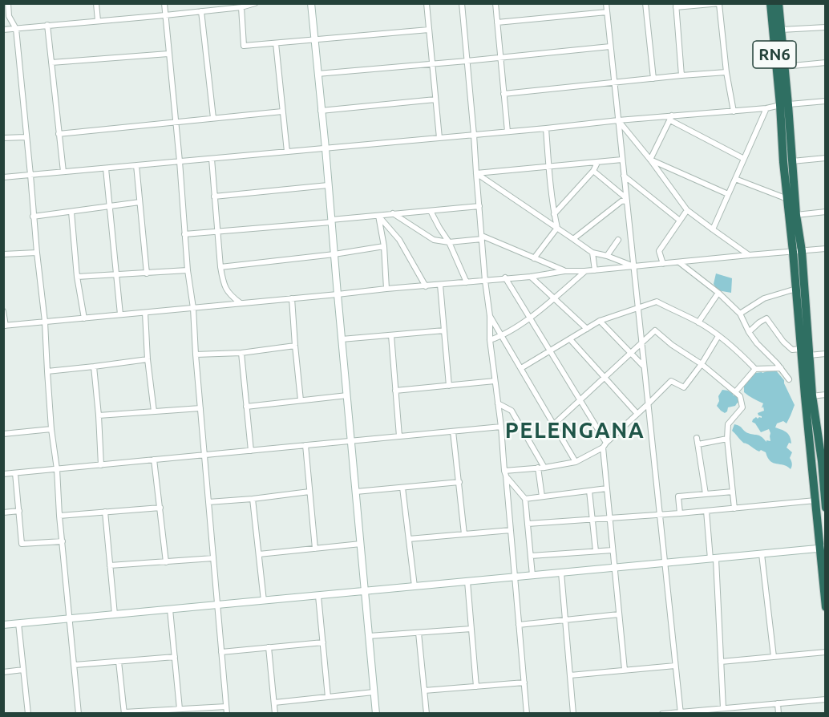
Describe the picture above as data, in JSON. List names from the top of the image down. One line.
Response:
{"streets":{"highway":["RN6"]},"districts":["PELENGANA"]}
